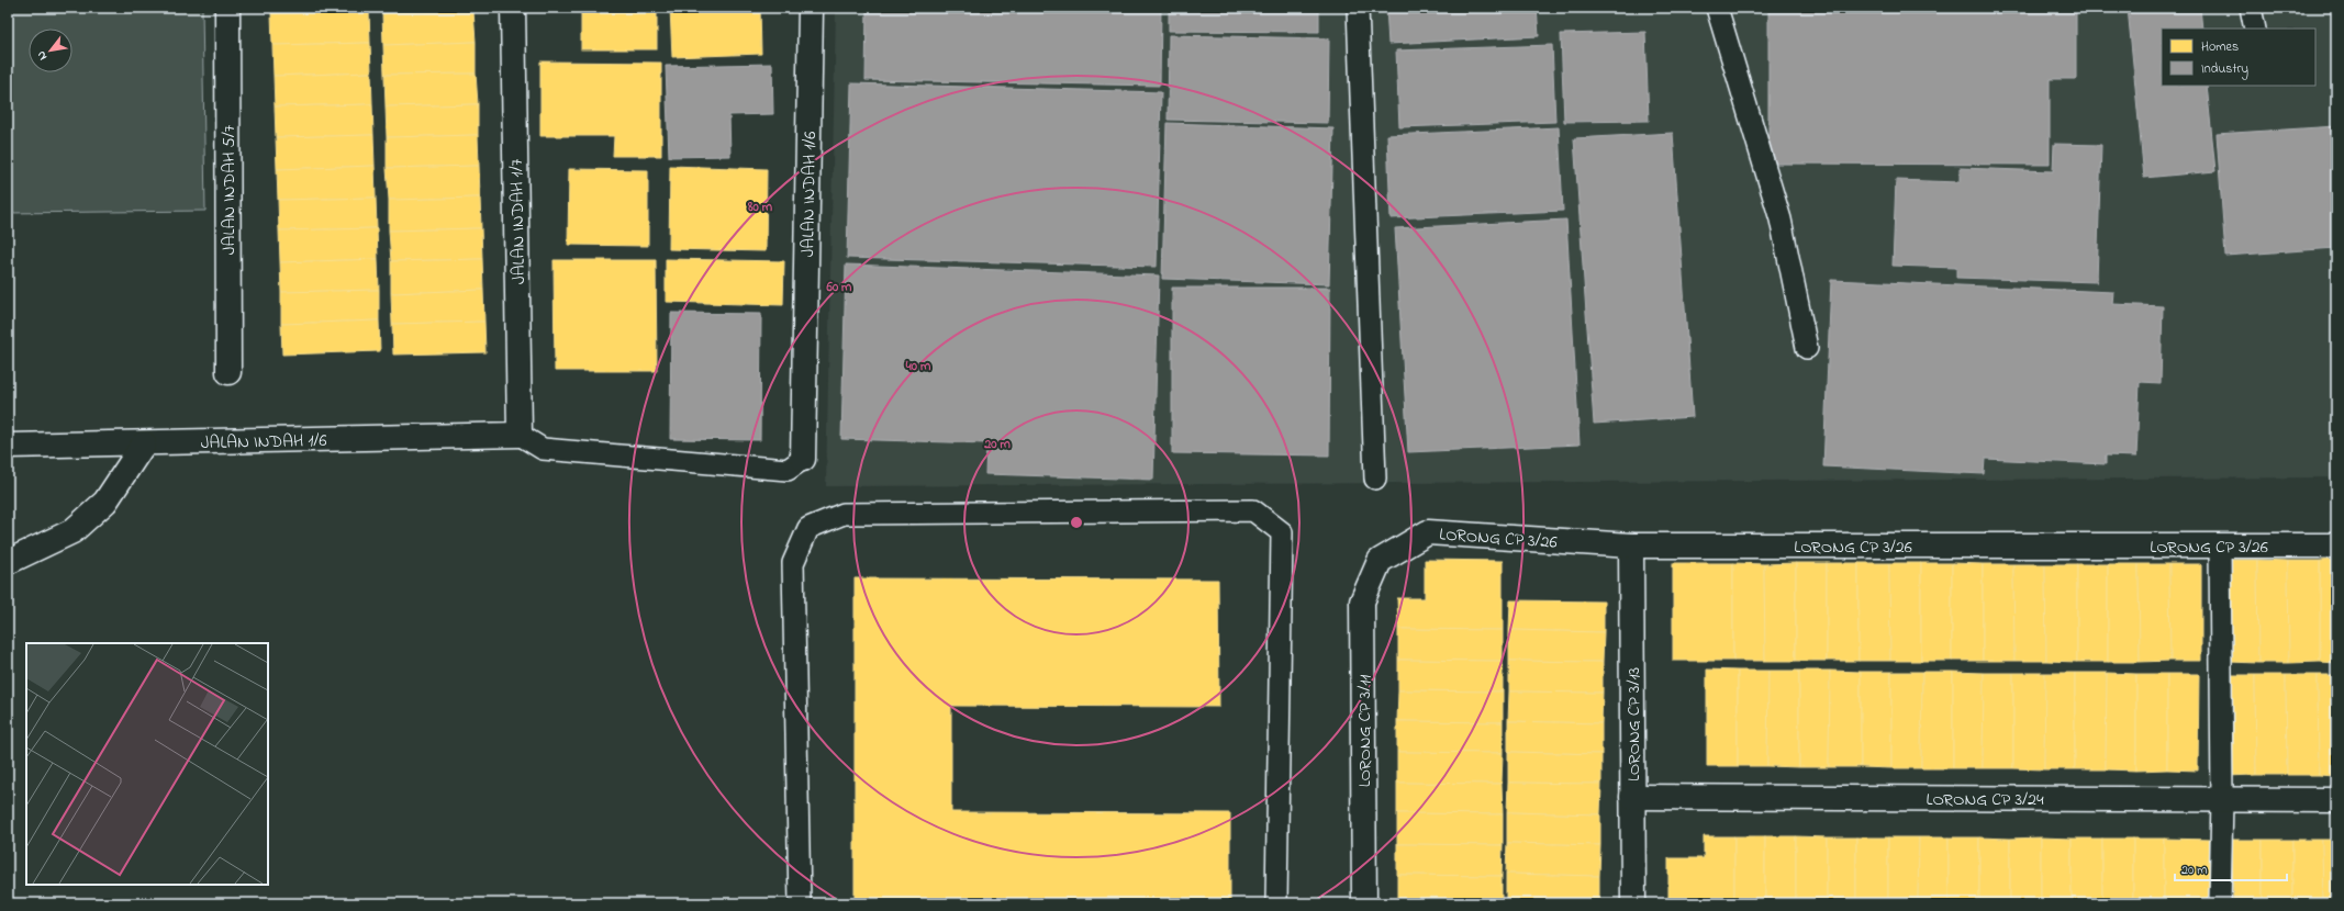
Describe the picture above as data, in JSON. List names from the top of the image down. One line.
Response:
{"streets":{"street":["JALAN INDAH 5/7","JALAN INDAH 1/6","JALAN INDAH 1/7","LORONG CP 3/26","LORONG CP 3/13","LORONG CP 3/11","LORONG CP 3/24"]},"crossings":[["JALAN INDAH 1/6","JALAN INDAH 1/7"],["LORONG CP 3/26","LORONG CP 3/13"],["LORONG CP 3/26","LORONG CP 3/11"],["LORONG CP 3/13","LORONG CP 3/24"]],"legend":["Homes","Industry"],"scale_bar":"20 m","north":"bottom left","rings":["80 m","60 m","40 m","20 m"]}
